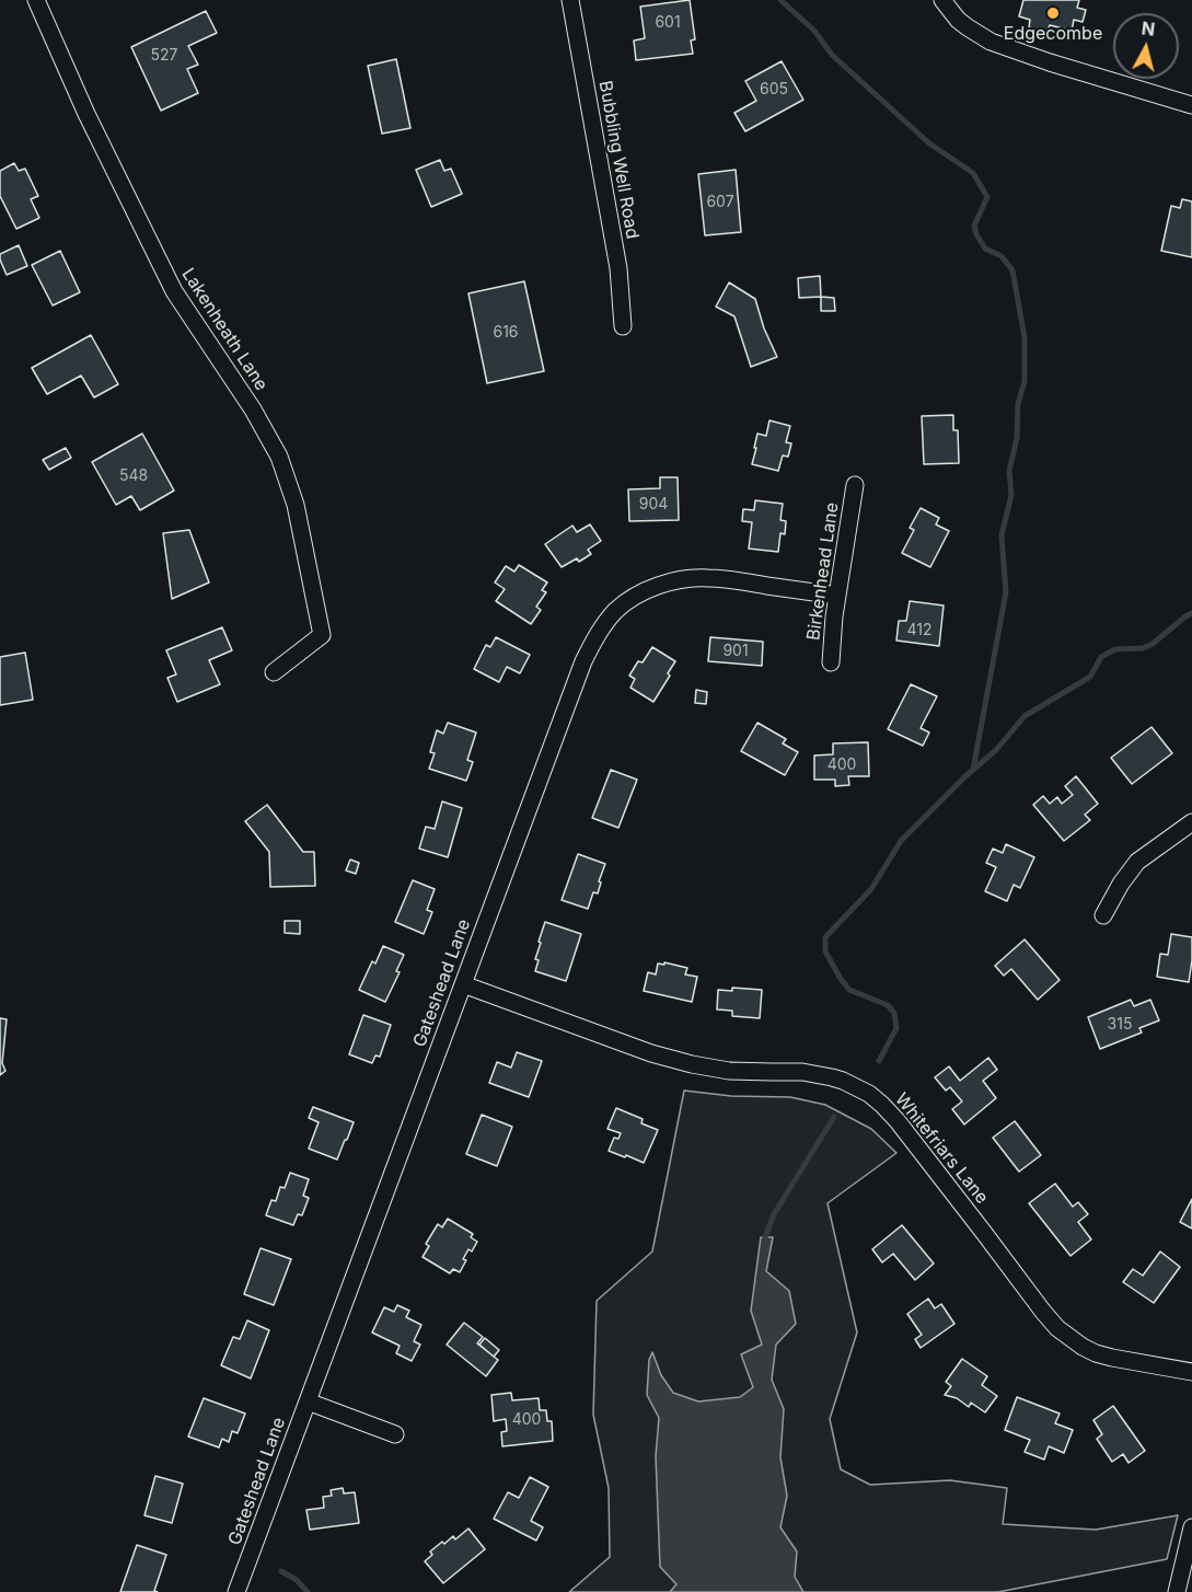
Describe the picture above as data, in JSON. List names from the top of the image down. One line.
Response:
{"streets":{"street":["Bubbling Well Road","Lakenheath Lane","Birkenhead Lane","Gateshead Lane","Whitefriars Lane"]},"crossings":[["Birkenhead Lane","Gateshead Lane"],["Gateshead Lane","Whitefriars Lane"]],"places":["Edgecombe"],"house_numbers":["601","527","605","607","616","548","904","412","901","400","315","400"],"north":"top"}
